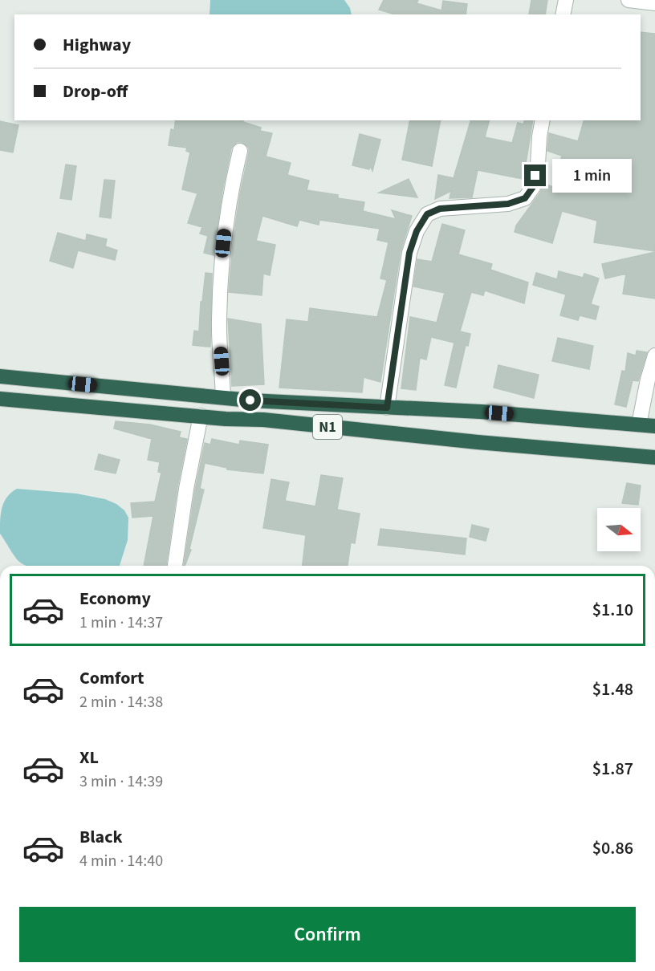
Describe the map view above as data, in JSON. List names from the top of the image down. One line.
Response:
{"streets":{"highway":["N1"]},"north":"right","page":{"banner":["Highway","Drop-off"],"bubble":"1 min","list":[{"name":"Economy","note":"1 min · 14:37","value":"$1.10"},{"name":"Comfort","note":"2 min · 14:38","value":"$1.48"},{"name":"XL","note":"3 min · 14:39","value":"$1.87"},{"name":"Black","note":"4 min · 14:40","value":"$0.86"}],"buttons":"Confirm"}}
